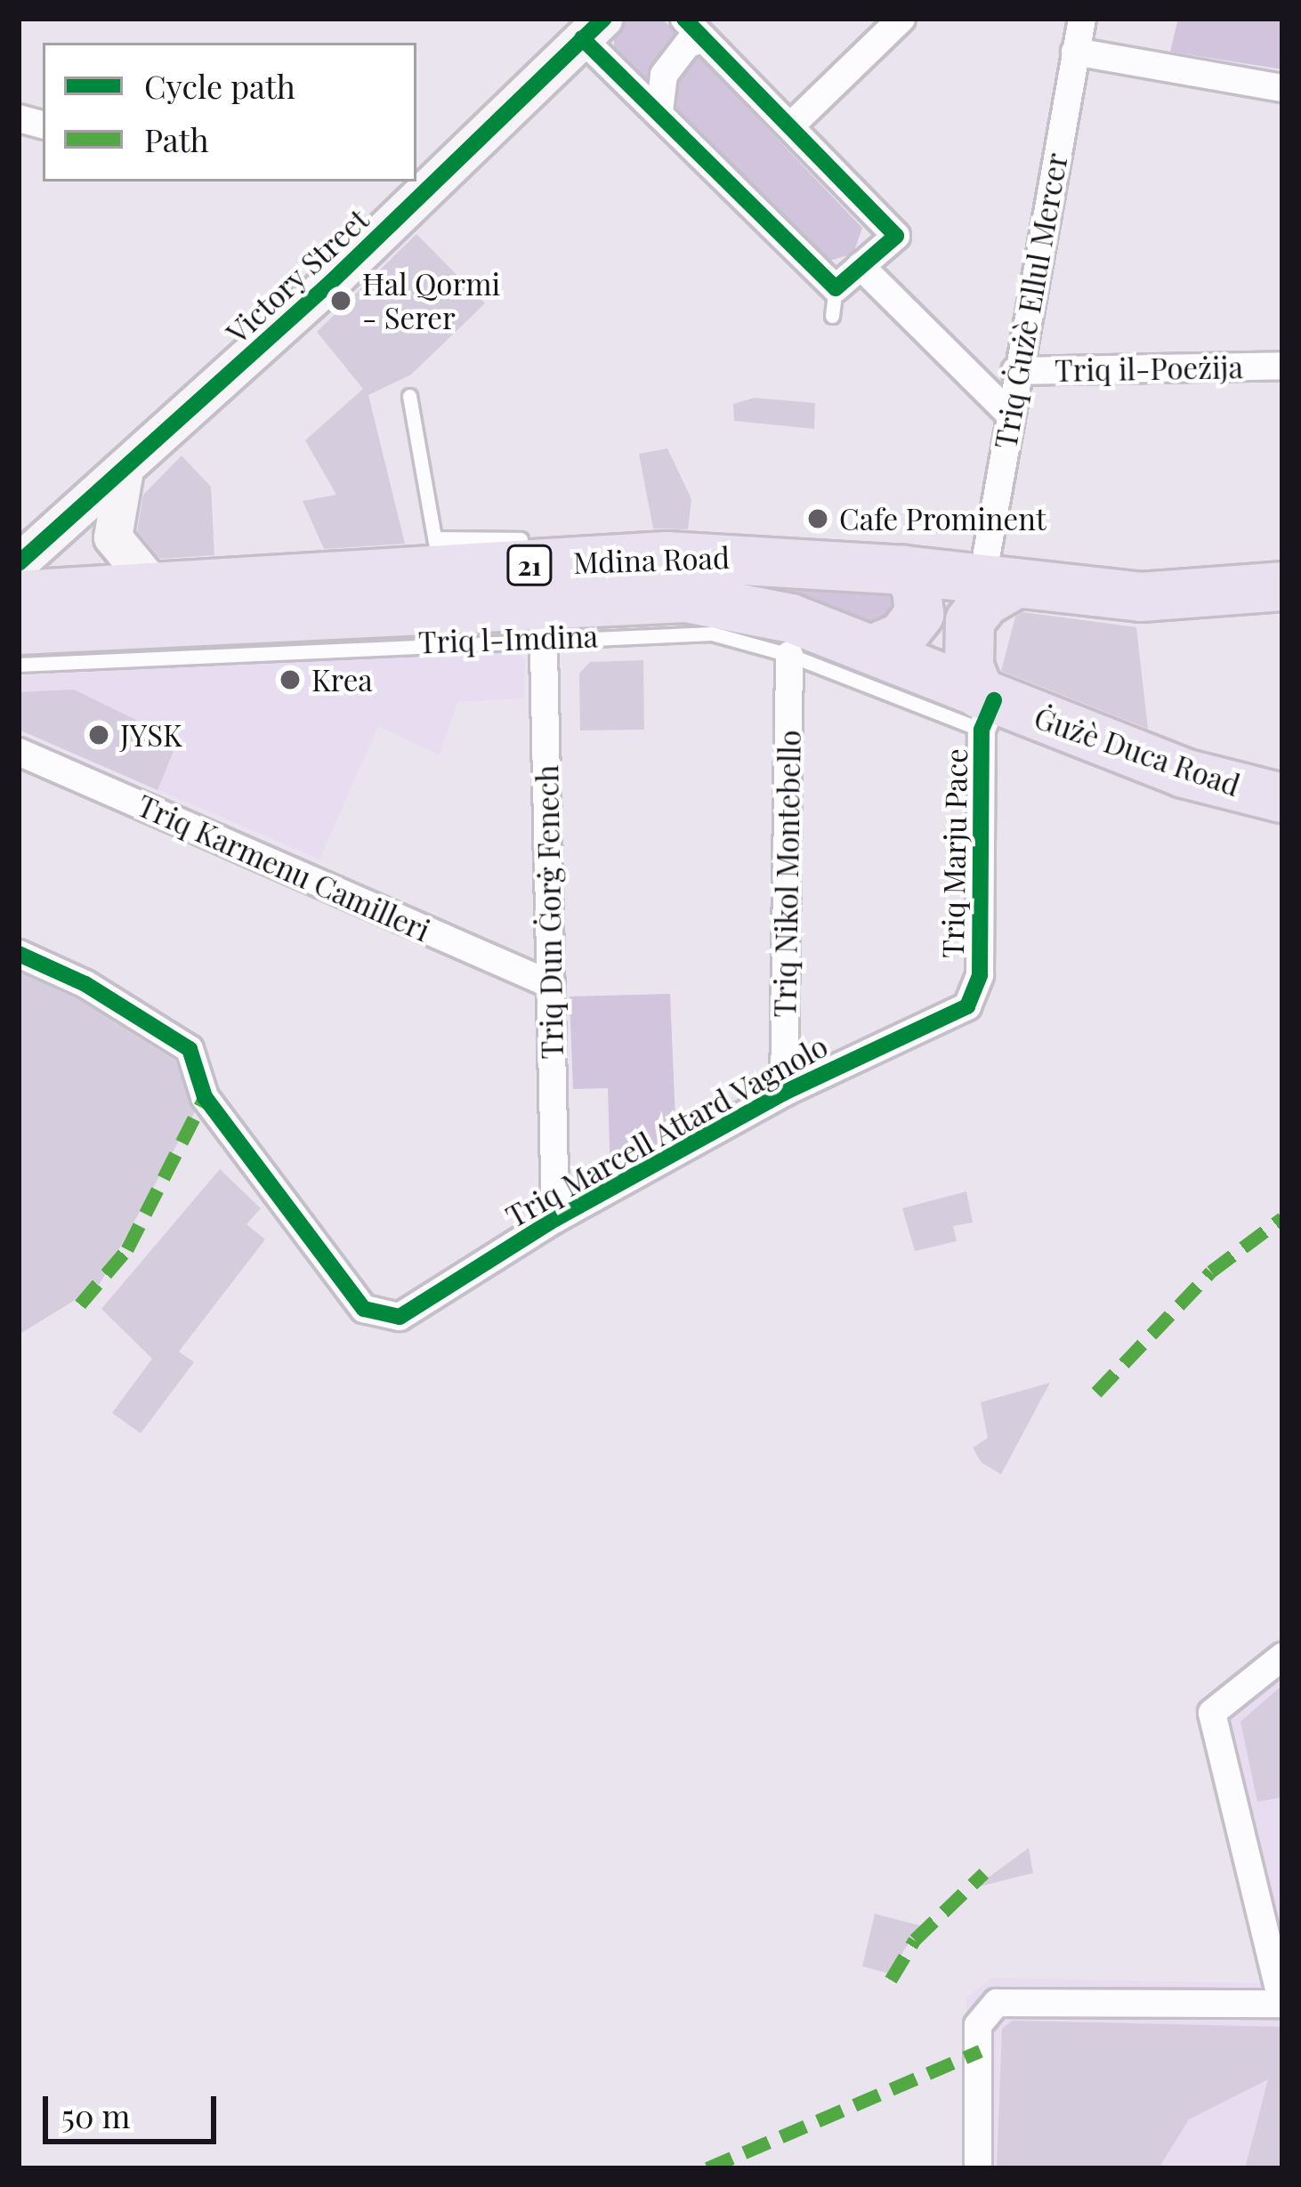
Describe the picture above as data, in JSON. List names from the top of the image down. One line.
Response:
{"streets":{"highway":["Mdina Road","21","Ġużè Duca Road"],"street":["Victory Street","Triq Ġużè Ellul Mercer","Triq il-Poeżija","Triq Marju Pace","Triq Karmenu Camilleri","Triq Nikol Montebello","Triq Dun Ġorġ Fenech","Triq Marcell Attard Vagnolo"],"lane":["Triq l-Imdina"]},"crossings":[["Triq Ġużè Ellul Mercer","Triq il-Poeżija"],["Triq Ġużè Ellul Mercer","Mdina Road"],["Mdina Road","Triq l-Imdina"],["Mdina Road","Ġużè Duca Road"],["Mdina Road","Triq Dun Ġorġ Fenech"],["Triq l-Imdina","Ġużè Duca Road"],["Triq l-Imdina","Triq Marju Pace"],["Triq l-Imdina","Triq Nikol Montebello"],["Triq l-Imdina","Triq Dun Ġorġ Fenech"],["Ġużè Duca Road","Triq Marju Pace"],["Triq Marju Pace","Triq Marcell Attard Vagnolo"],["Triq Karmenu Camilleri","Triq Dun Ġorġ Fenech"],["Triq Nikol Montebello","Triq Marcell Attard Vagnolo"],["Triq Dun Ġorġ Fenech","Triq Marcell Attard Vagnolo"]],"places":["Ħal Qormi - Serer","Cafe Prominent","Krea","JYSK"],"legend":["Cycle path","Path"],"scale_bar":"50 m"}
